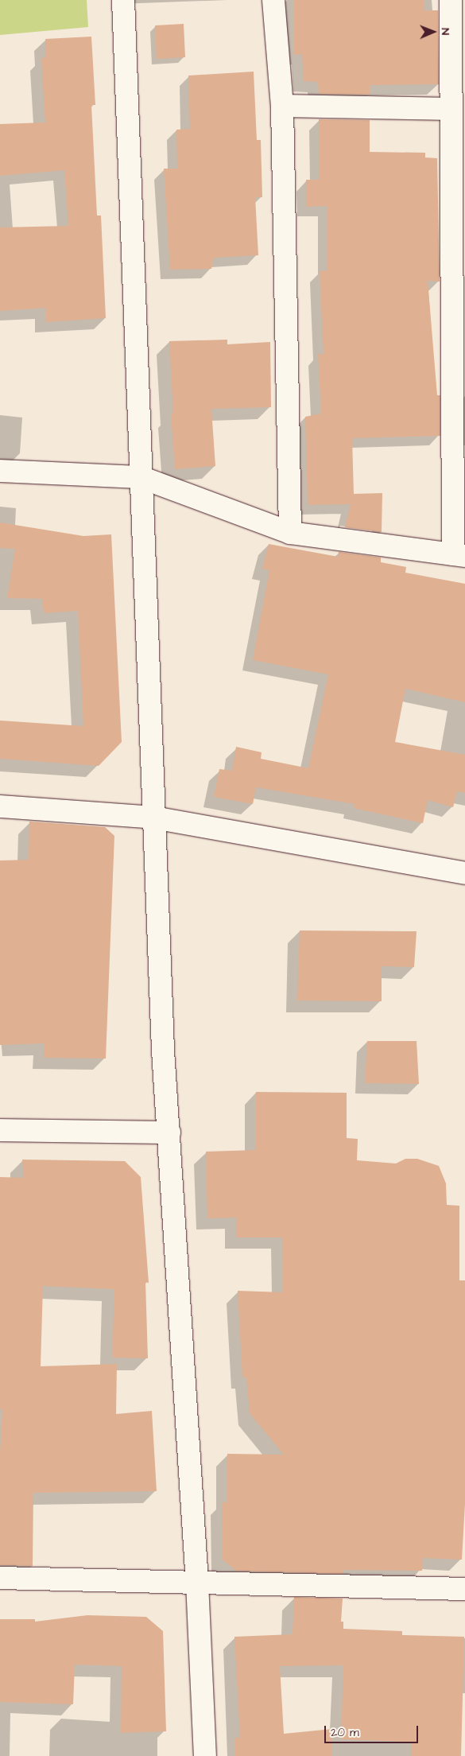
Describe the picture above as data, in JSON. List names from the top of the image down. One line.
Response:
{"scale_bar":"20 m","north":"right"}
